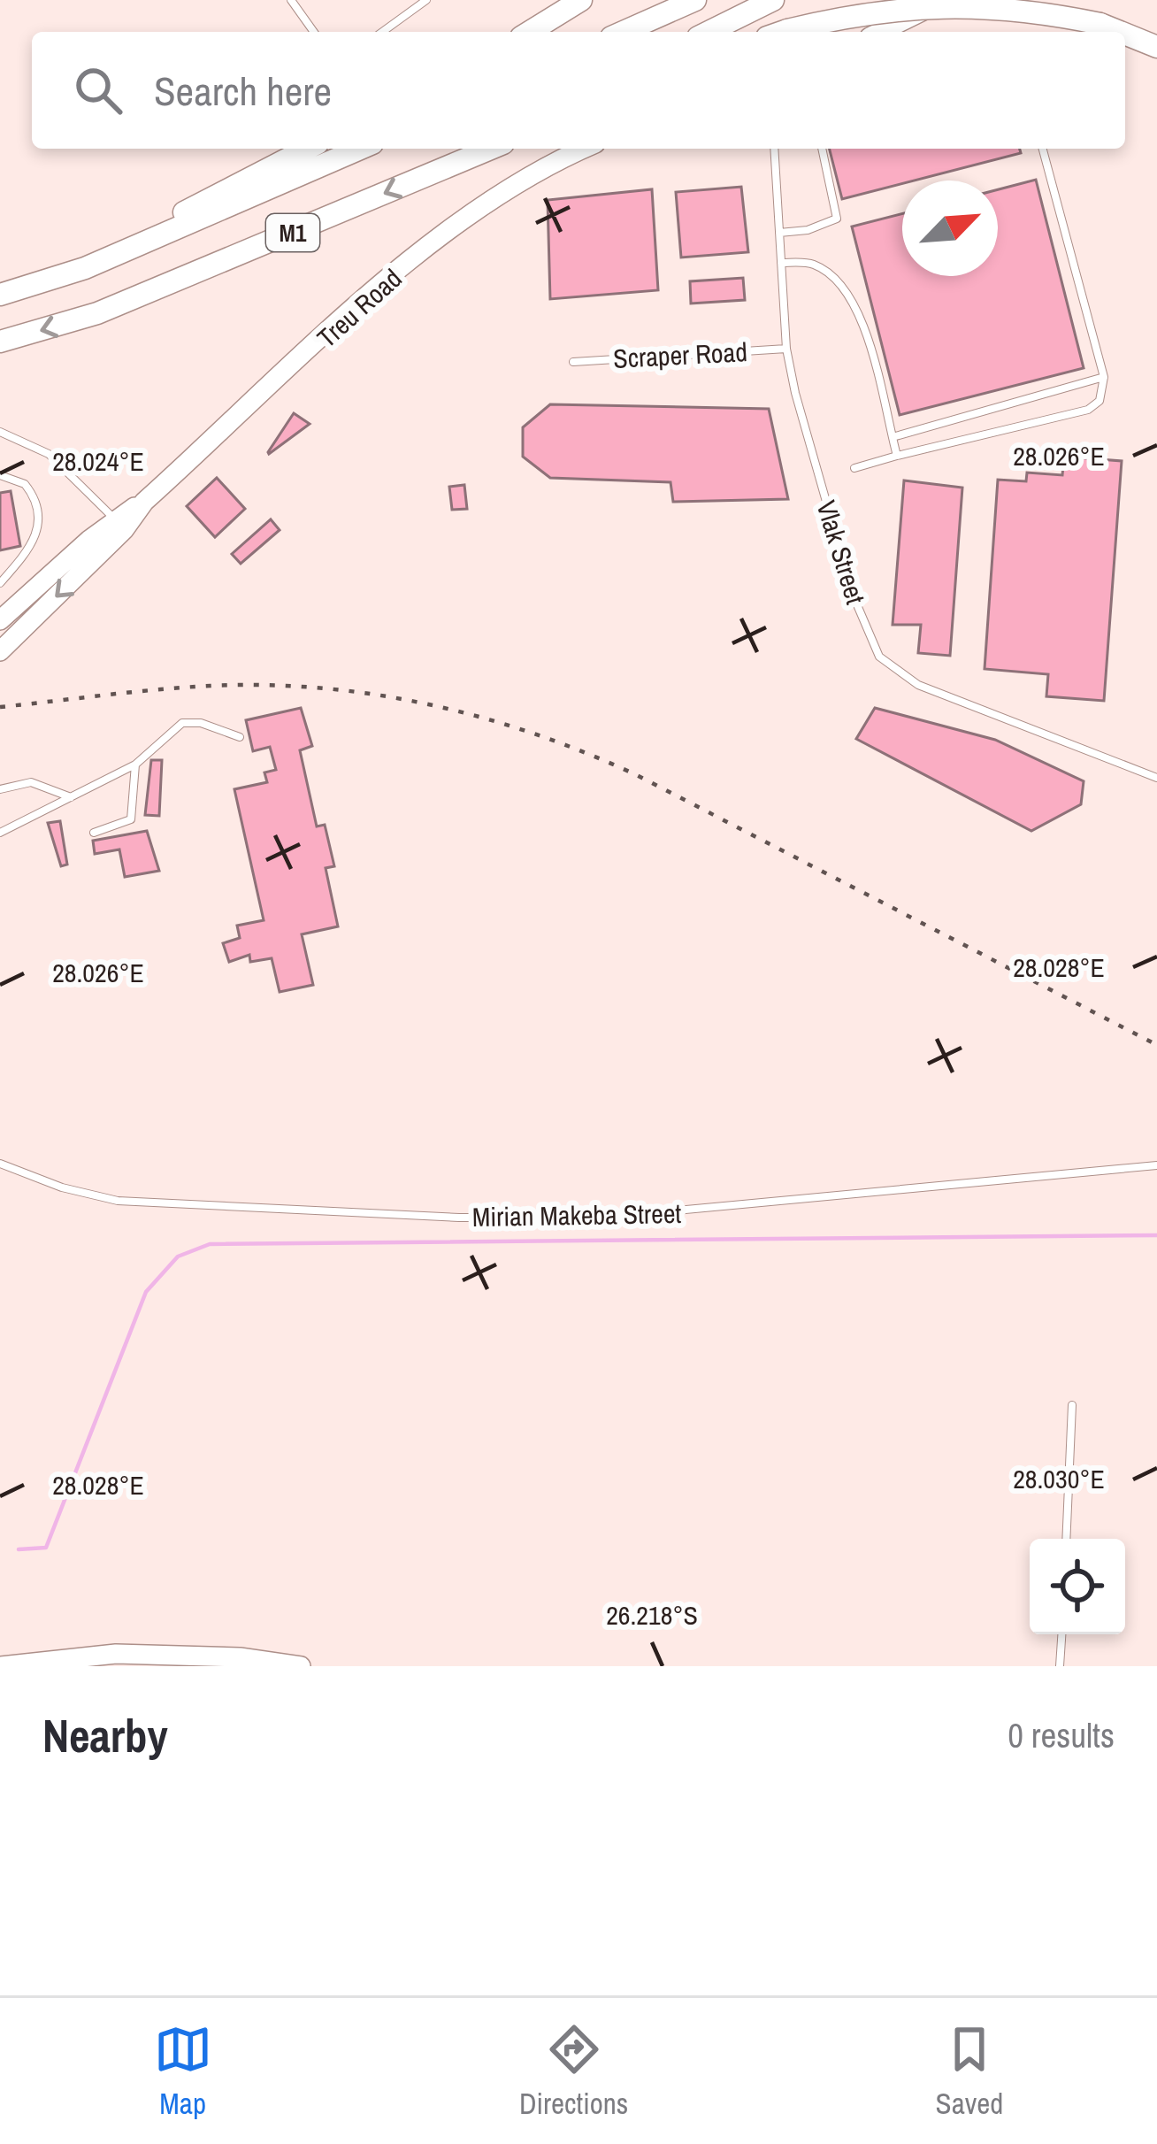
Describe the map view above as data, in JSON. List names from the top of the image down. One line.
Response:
{"streets":{"highway":["M1"],"street":["Treu Road"],"lane":["Scraper Road","Vlak Street","Mirian Makeba Street"]},"crossings":[["Scraper Road","Vlak Street"]],"north":"top right","page":{"search":"Search here","heading":["Nearby","0 results"],"nav":["Map","Directions","Saved"]},"coordinates":["28.026°E","28.024°E","28.028°E","28.030°E","26.218°S"]}
